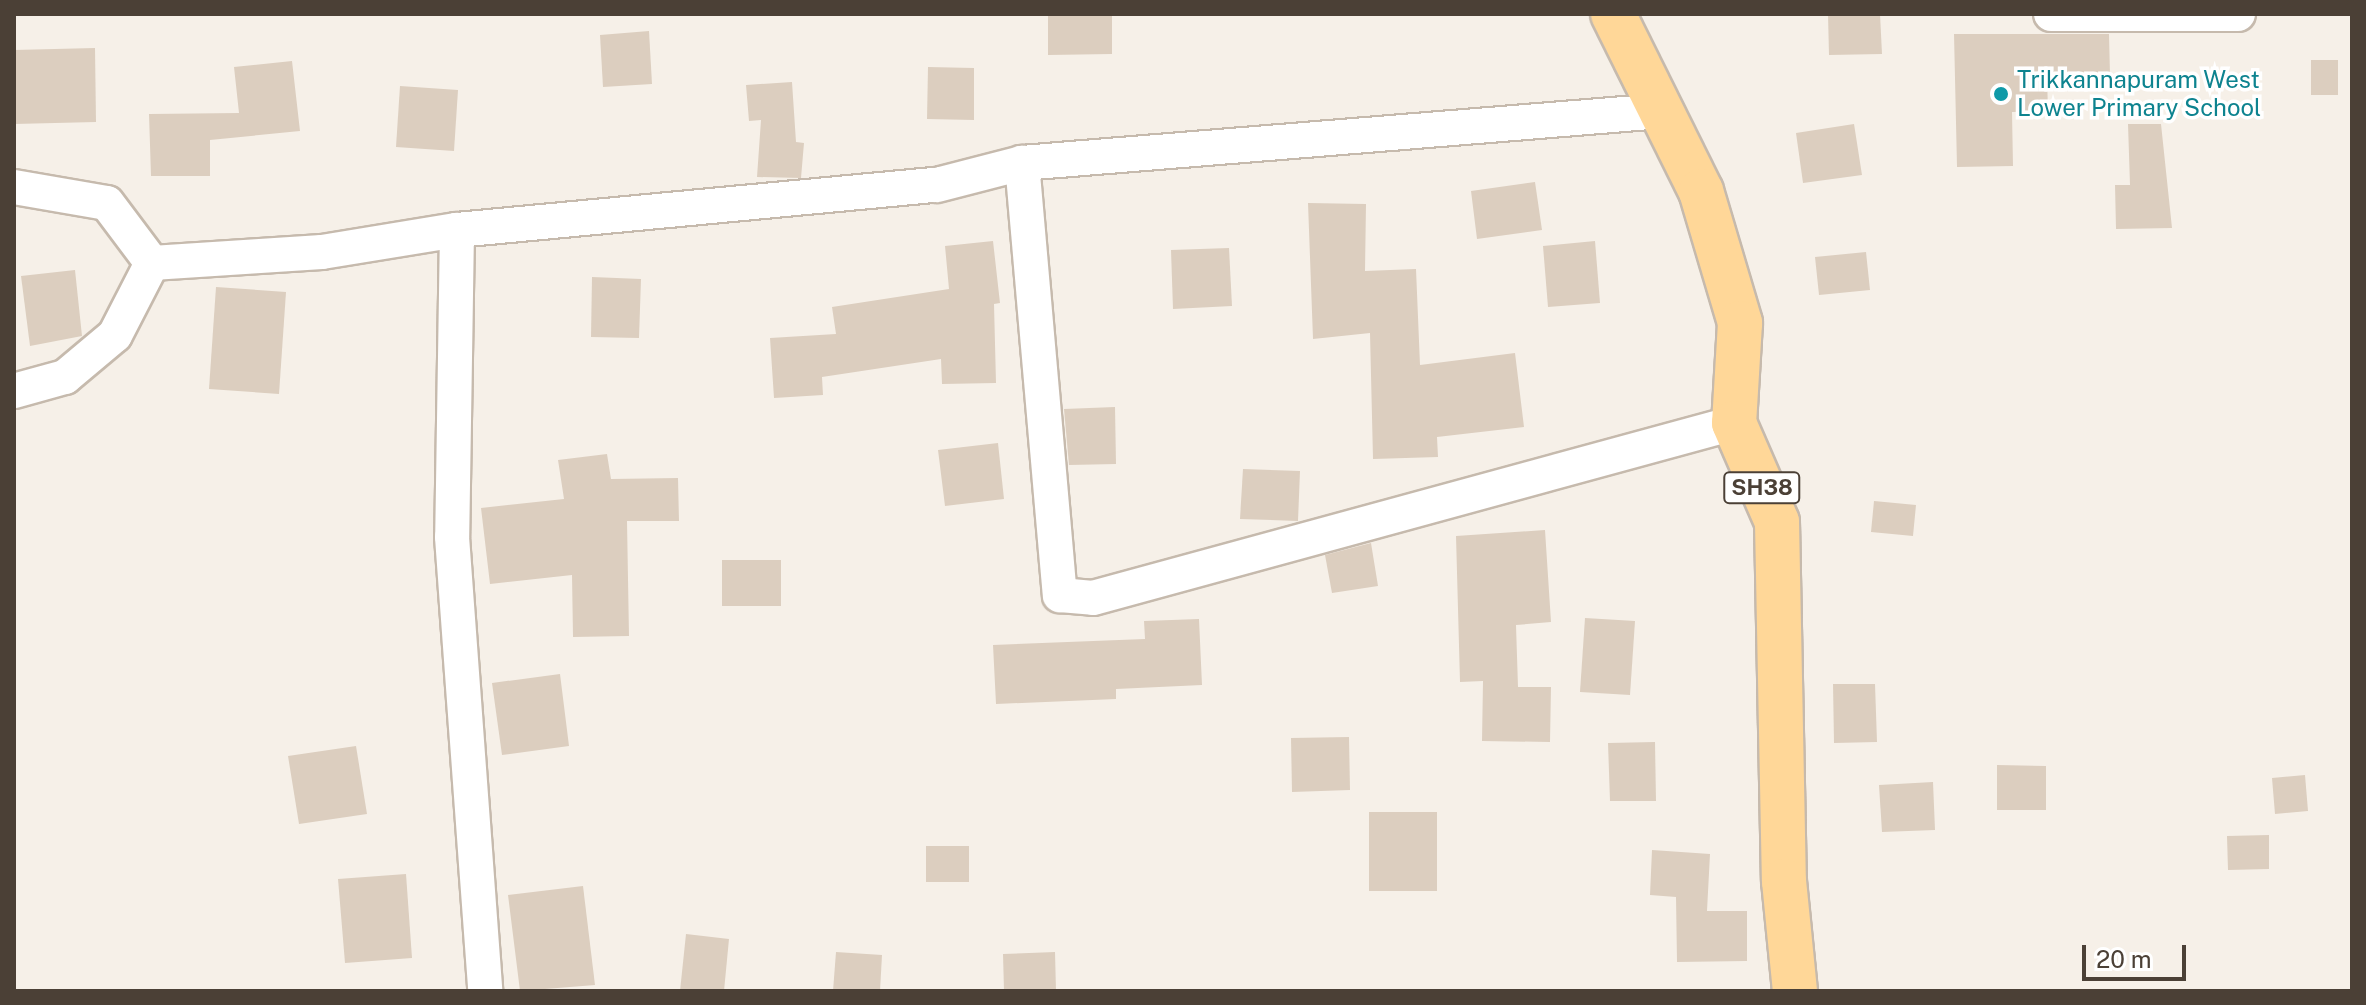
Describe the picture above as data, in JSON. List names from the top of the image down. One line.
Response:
{"streets":{"main road":["SH38"]},"places":["Trikkannapuram West Lower Primary School"],"scale_bar":"20 m"}
